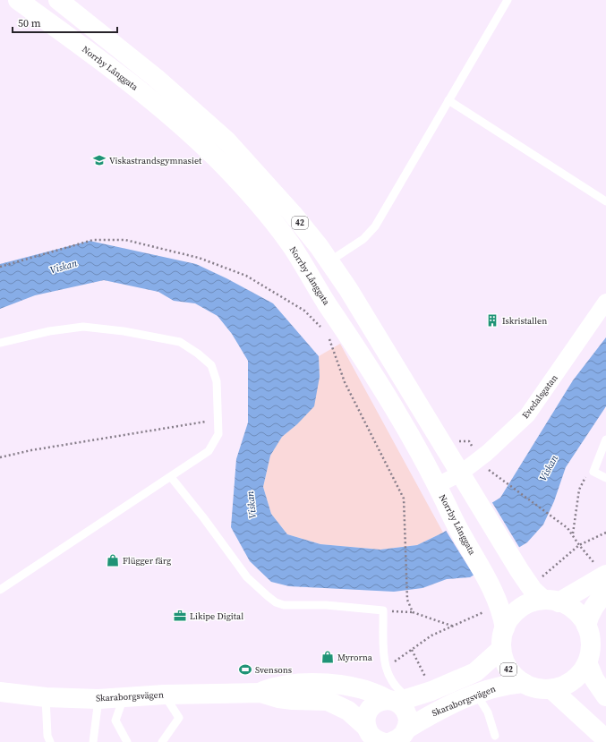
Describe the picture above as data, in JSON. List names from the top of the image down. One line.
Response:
{"streets":{"main road":["Norrby Långgata","42","Skaraborgsvägen"],"street":["Evedalsgatan"]},"crossings":[["Norrby Långgata","42"],["Norrby Långgata","Evedalsgatan"],["Norrby Långgata","Skaraborgsvägen"],["42","Evedalsgatan"],["42","Skaraborgsvägen"]],"water":["Viskan"],"places":{"school or university":["Viskastrandsgymnasiet"],"building":["Iskristallen"],"shop":["Flügger färg","Myrorna"],"office":["Likipe Digital"],"sports":["Svensons"]},"scale_bar":"50 m"}
